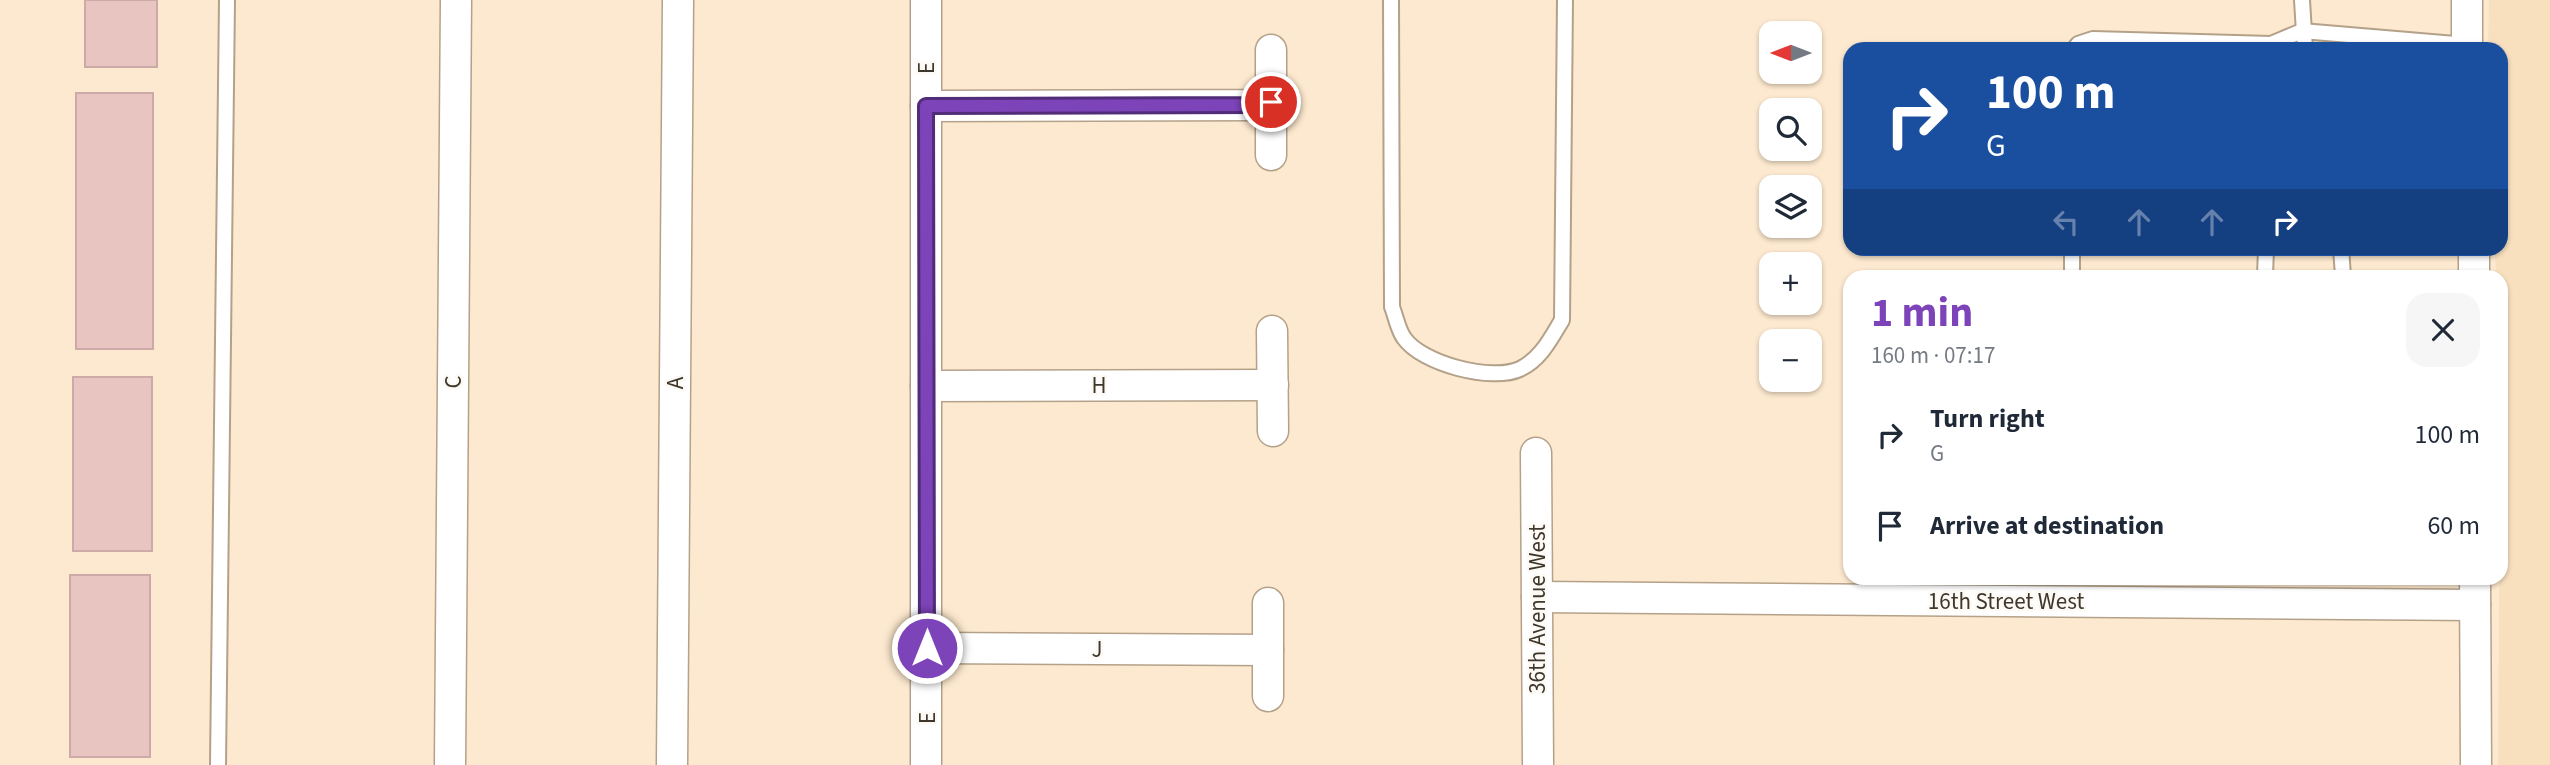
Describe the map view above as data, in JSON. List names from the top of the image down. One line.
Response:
{"streets":{"street":["E","C","A","H","16th Street West","36th Avenue West","J"]},"crossings":[["E","H"],["E","J"],["16th Street West","36th Avenue West"]],"north":"left","page":{"map_buttons":["+","−"],"turn":["100 m","G"],"heading":["1 min","160 m · 07:17"],"list":[{"name":"Turn right","note":"G","value":"100 m"},{"name":"Arrive at destination","value":"60 m"}]}}
